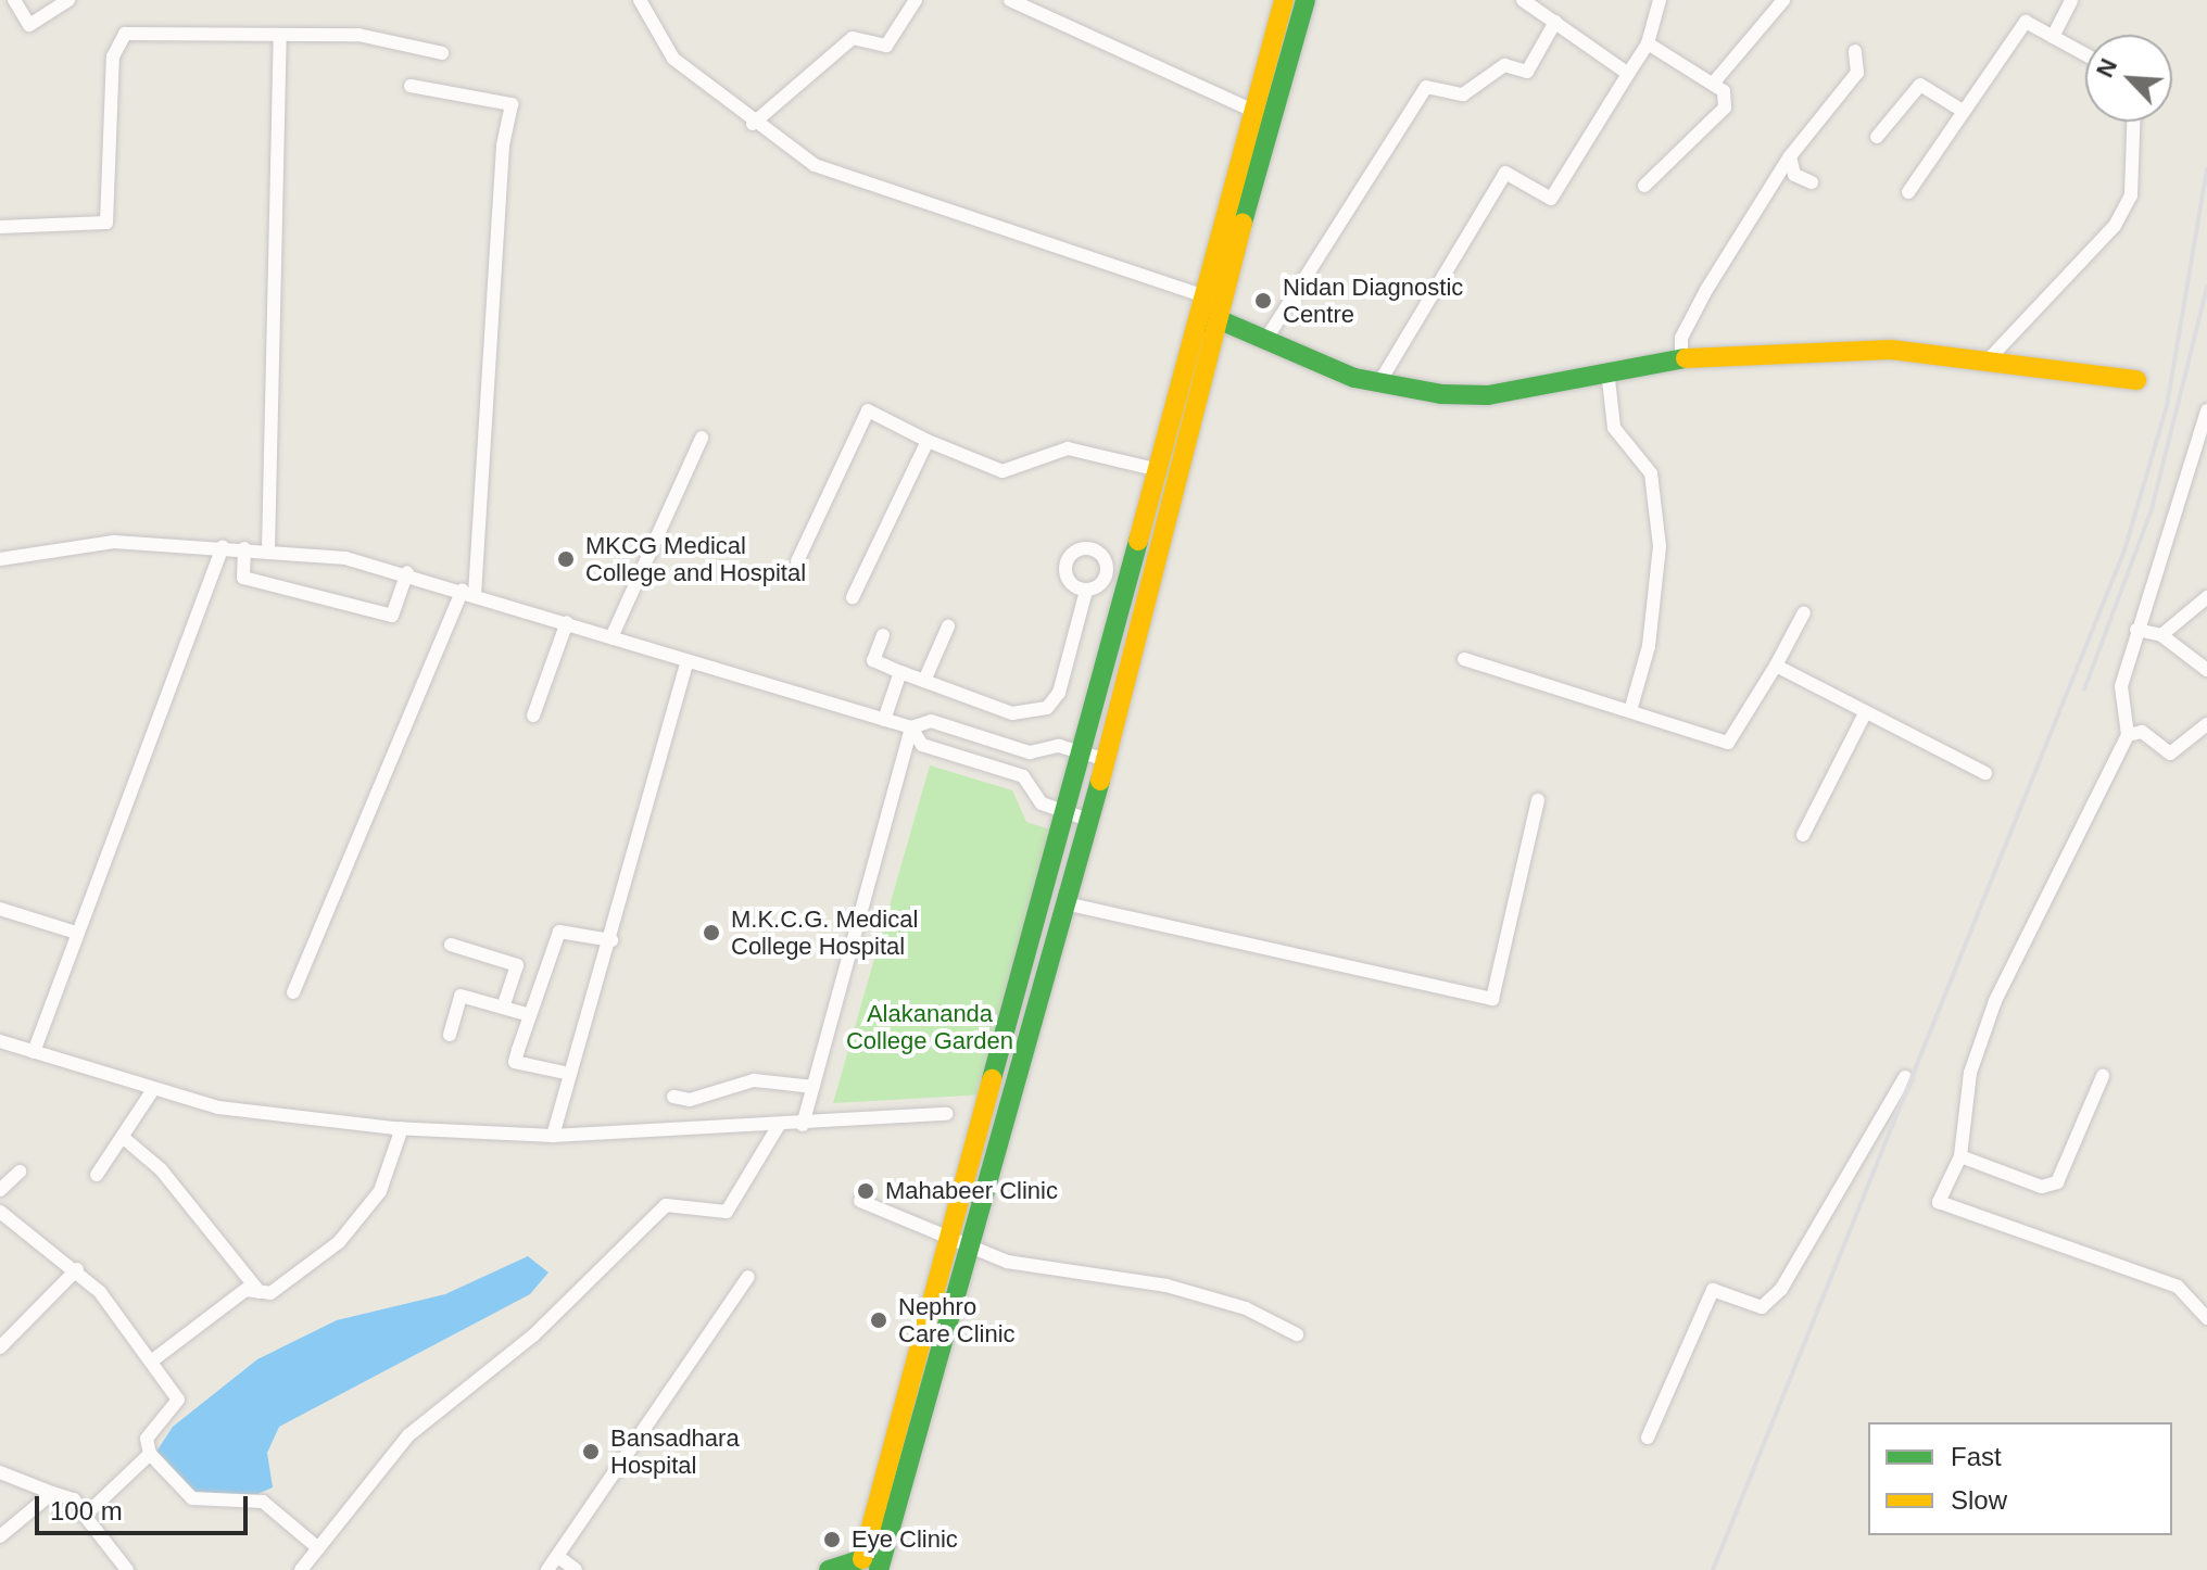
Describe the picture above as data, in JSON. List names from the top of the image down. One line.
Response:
{"parks":["Alakananda College Garden"],"places":["Nidan Diagnostic Centre","MKCG Medical College and Hospital","M.K.C.G. Medical College Hospital","Mahabeer Clinic","Nephro Care Clinic","Bansadhara Hospital","Eye Clinic"],"legend":["Fast","Slow"],"scale_bar":"100 m","north":"top left"}
